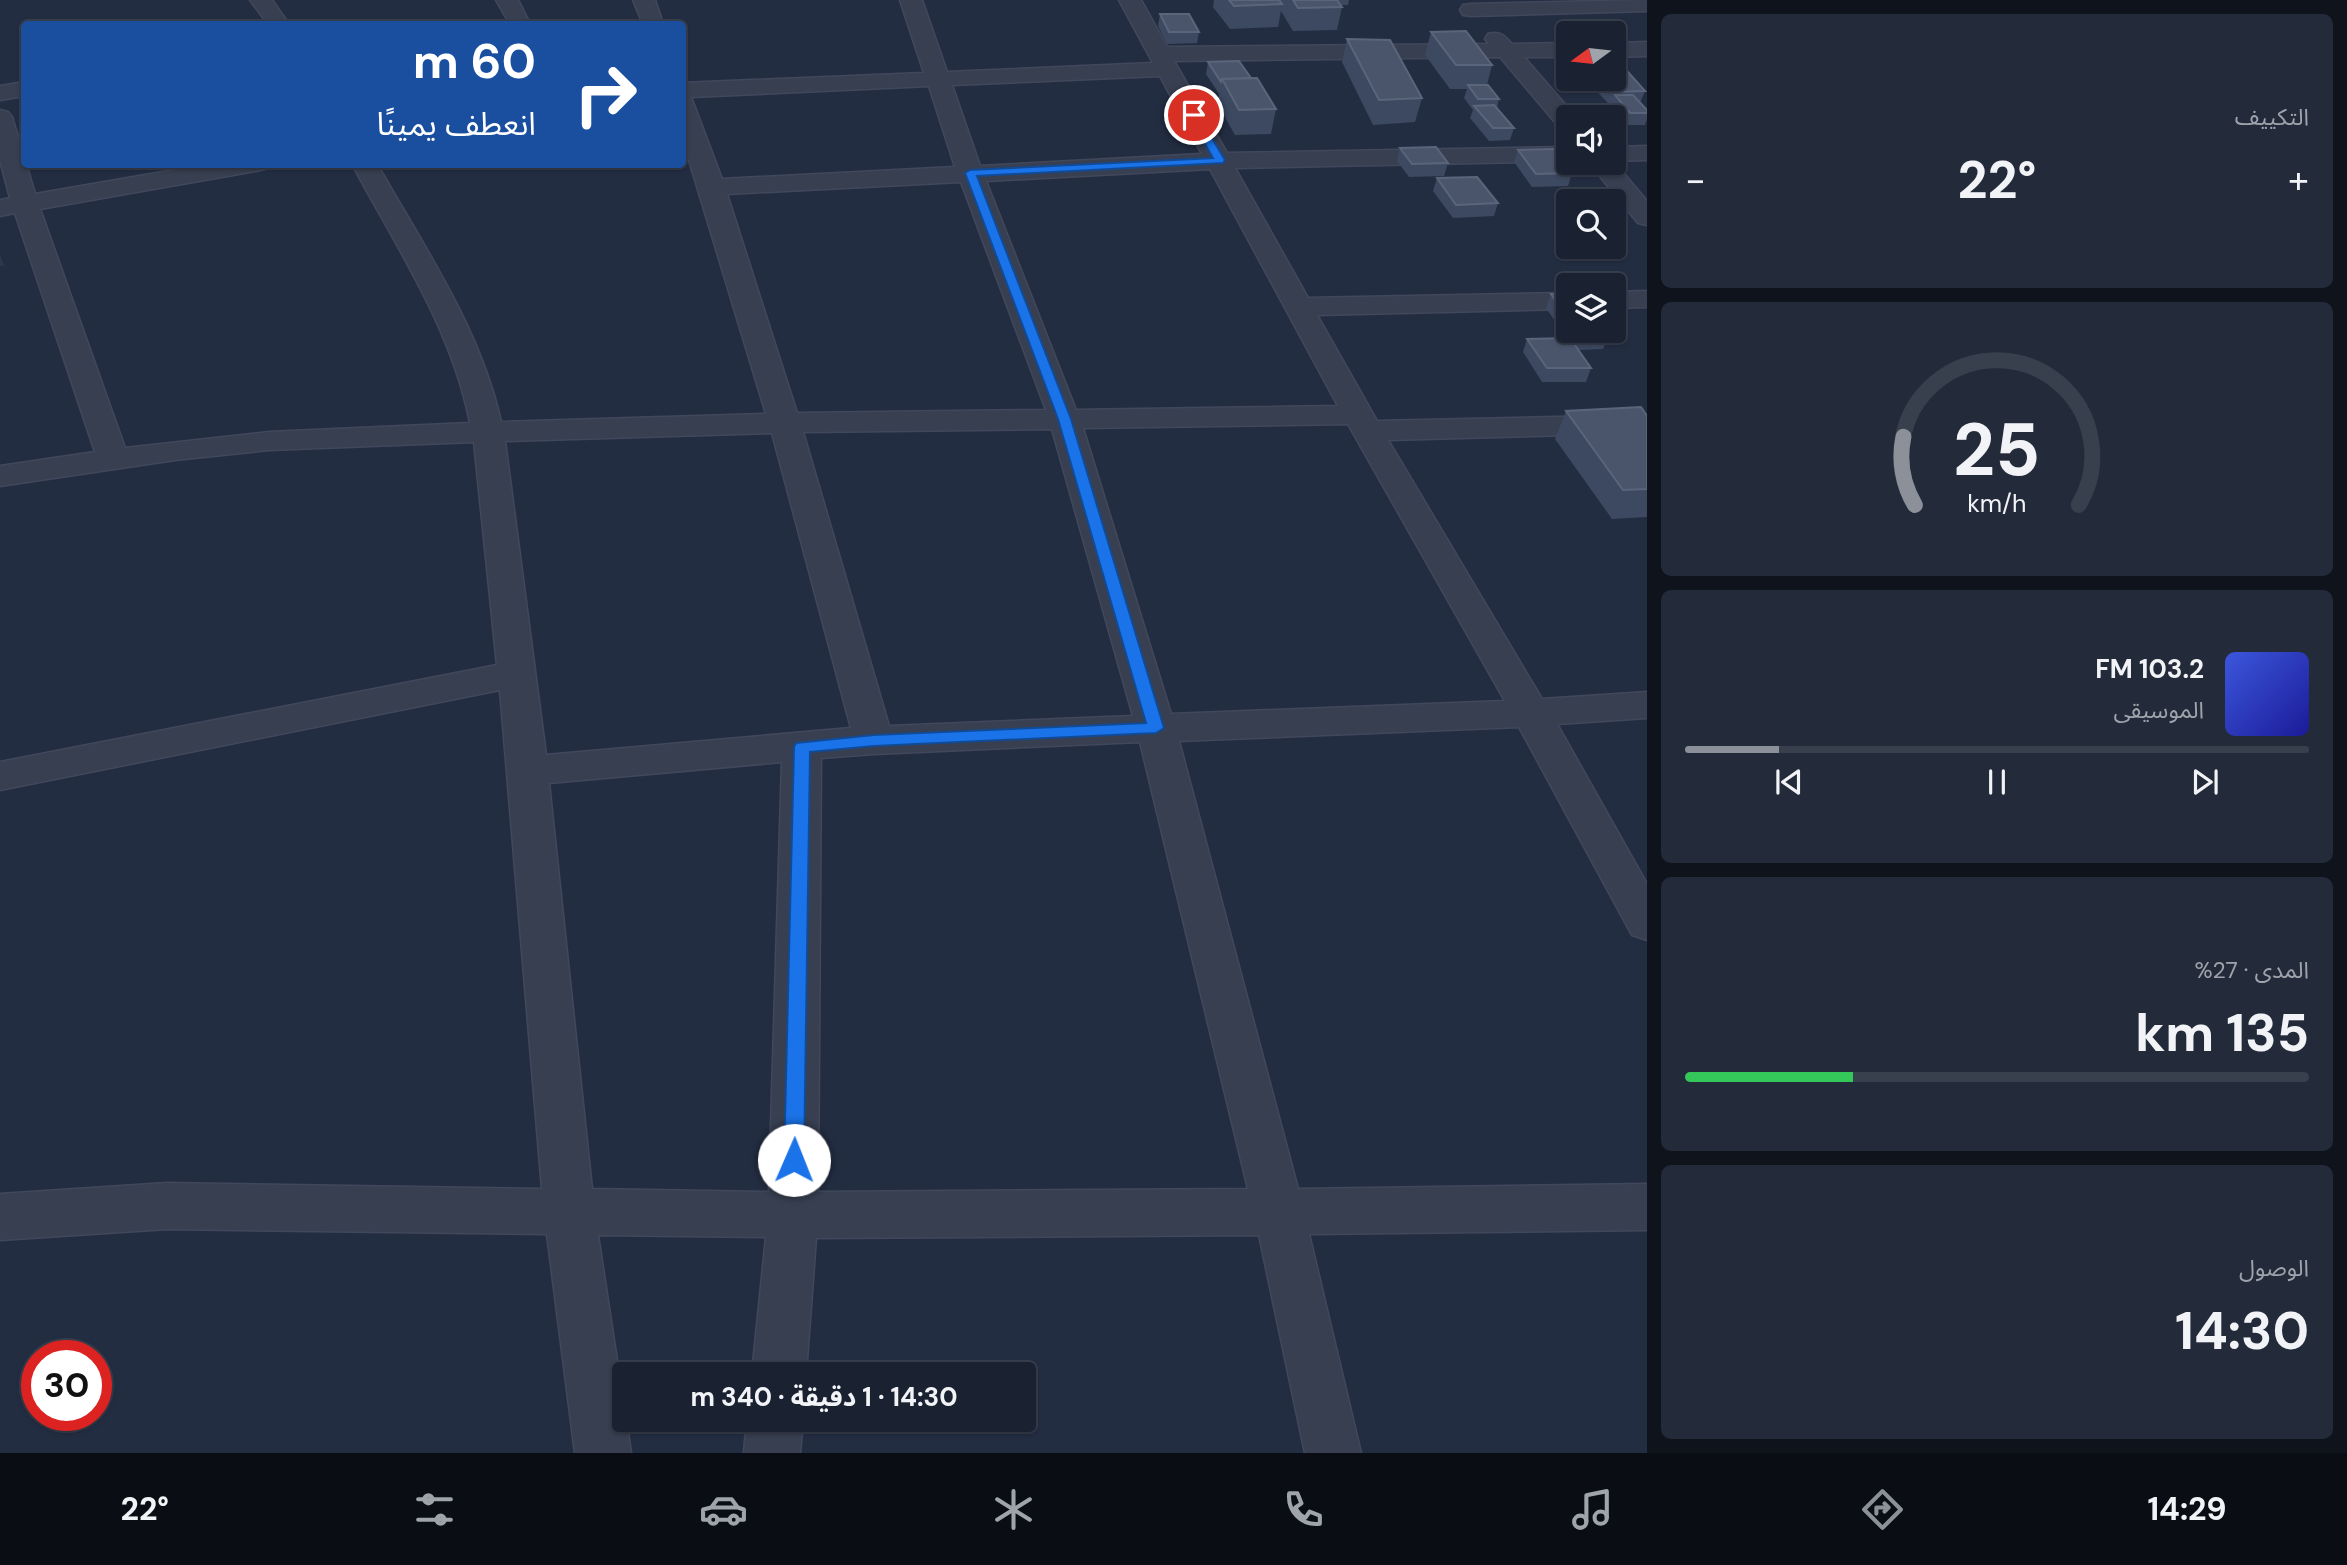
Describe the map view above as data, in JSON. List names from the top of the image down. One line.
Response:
{"north":"left","page":{"tile":["التكييف",["المدى · 27%","135 km"],["الوصول","14:30"]],"turn":["60 m","انعطف يمينًا"],"heat":["−","22°","+"],"song":["103.2 FM","الموسيقى"],"limit":"30","trip":"14:30 · 1 دقيقة · 340 m","tabs":["14:29","22°"],"gauge":["25","km/h"]}}
